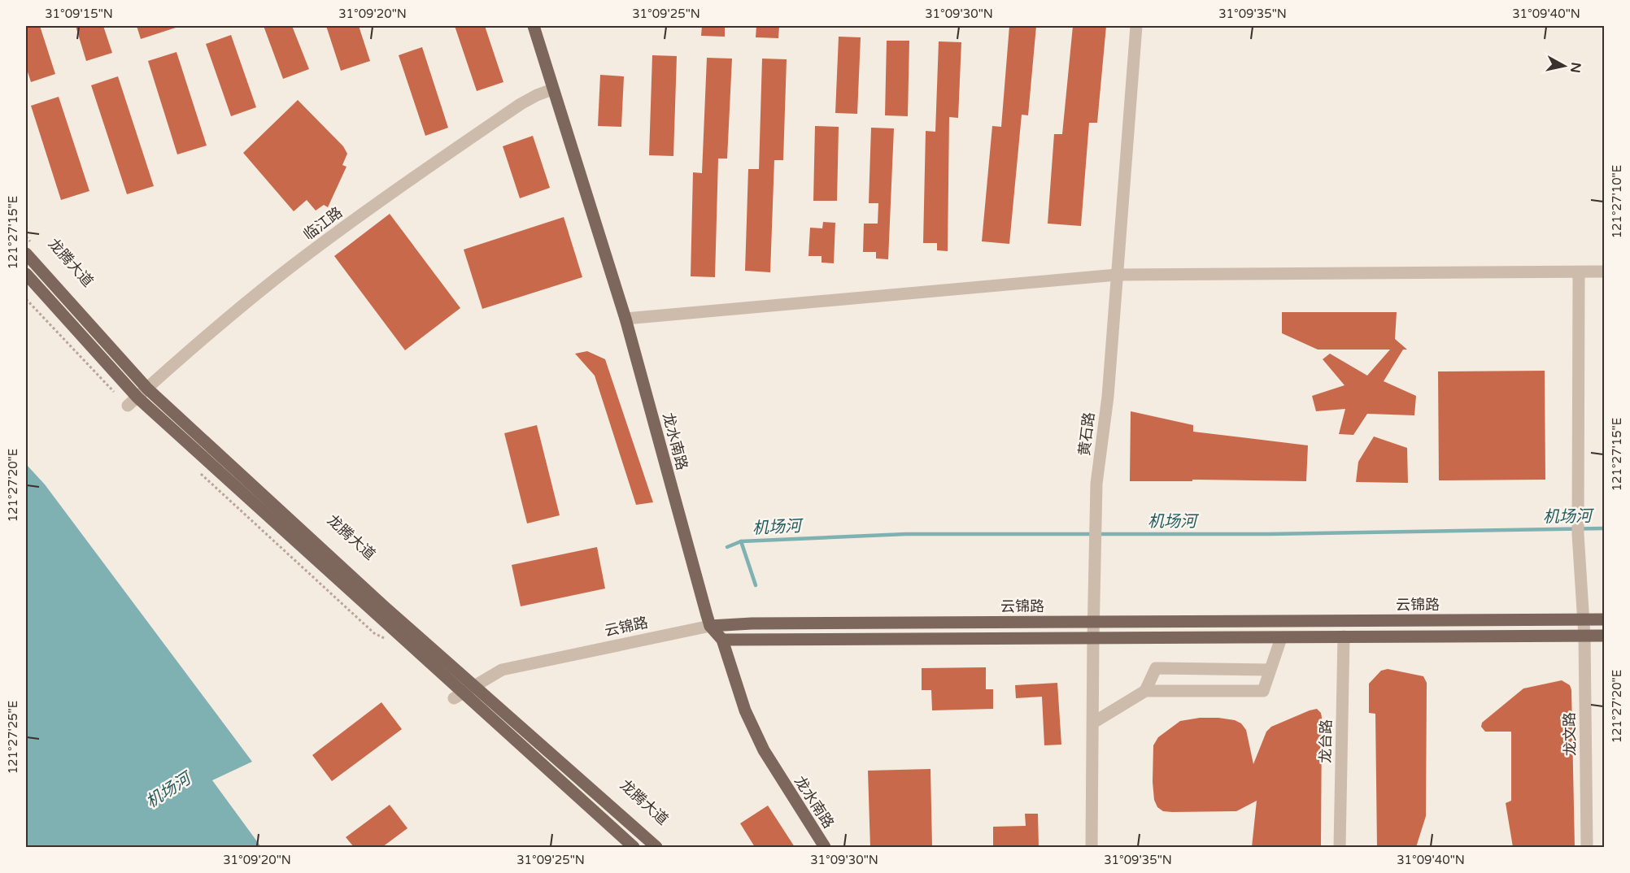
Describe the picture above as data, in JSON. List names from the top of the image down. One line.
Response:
{"streets":{"main road":["龙腾大道","龙水南路","云锦路"],"street":["临江路","黄石路","龙文路","龙台路"]},"crossings":[["临江路","龙腾大道"],["临江路","龙水南路"],["龙腾大道","云锦路"],["黄石路","云锦路"],["龙水南路","云锦路"],["云锦路","龙文路"]],"water":["机场河"],"north":"right","coordinates":["31°09'15\"N","31°09'20\"N","31°09'25\"N","31°09'30\"N","31°09'35\"N","31°09'40\"N","121°27'10\"E","121°27'15\"E","121°27'20\"E","121°27'25\"E"]}
